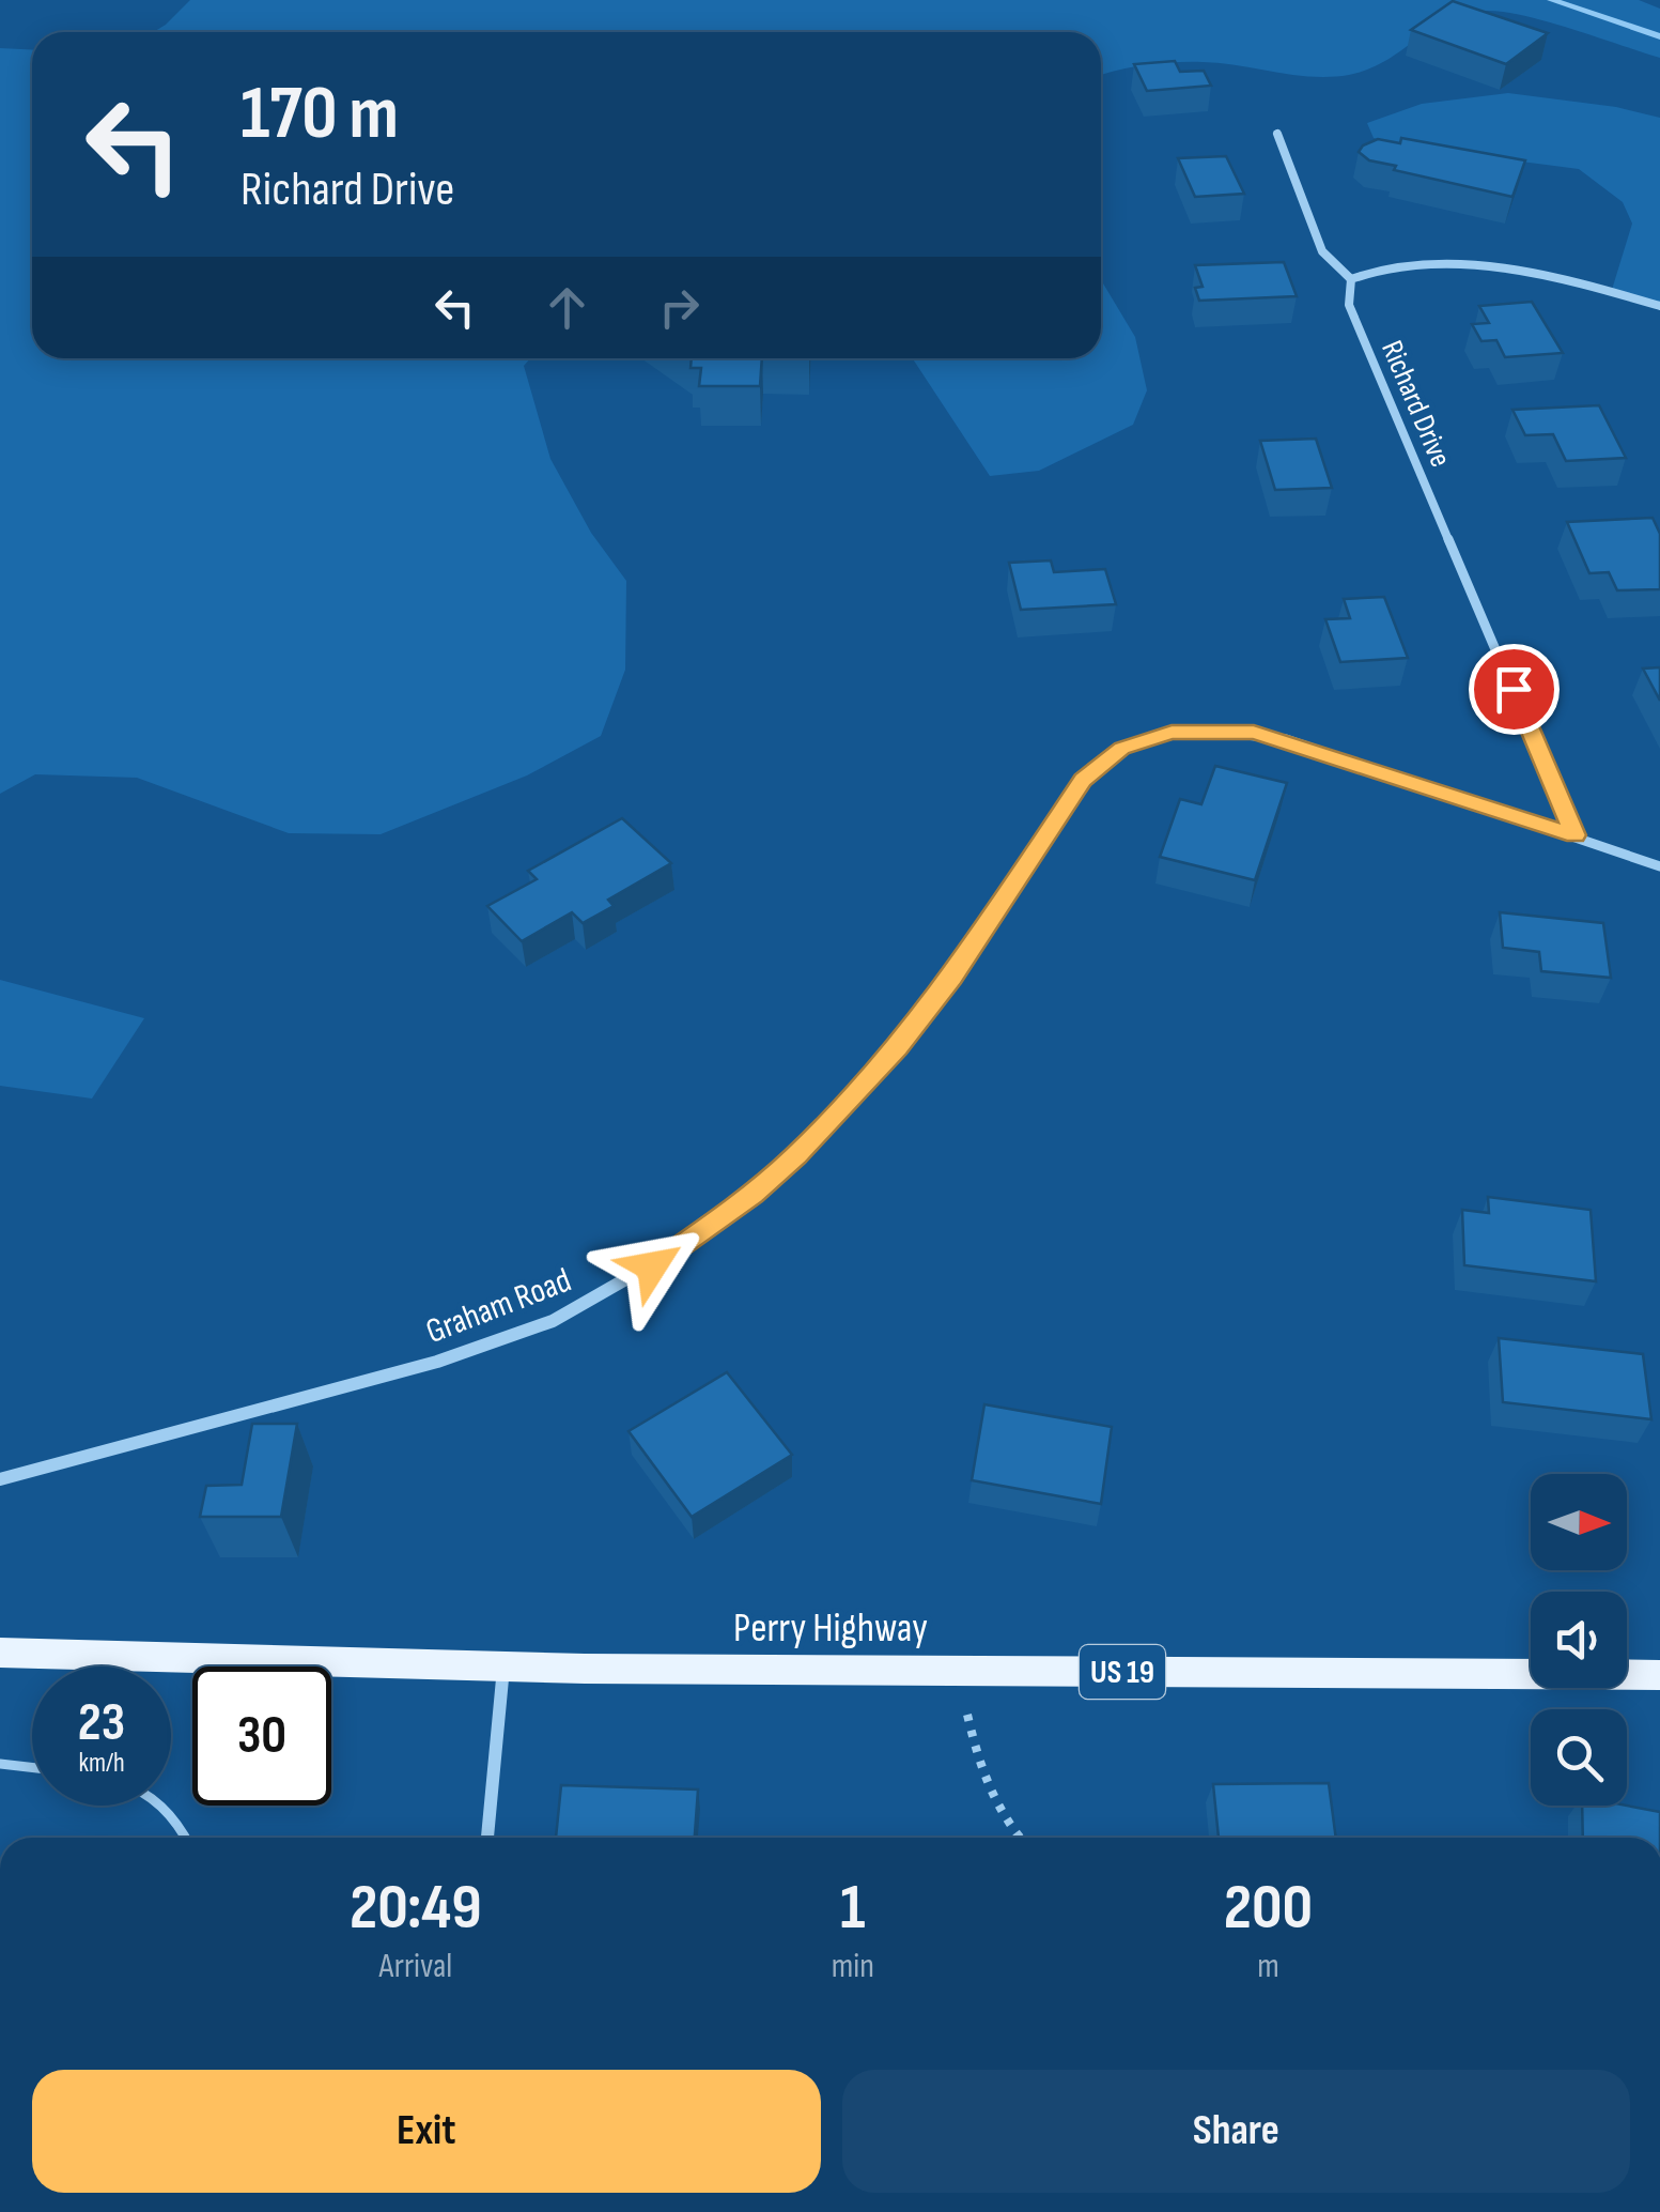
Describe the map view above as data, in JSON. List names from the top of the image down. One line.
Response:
{"streets":{"main road":["Perry Highway","US 19"],"street":["Richard Drive","Graham Road"]},"crossings":[["Richard Drive","Graham Road"]],"north":"right","page":{"turn":["170 m","Richard Drive"],"speed":"23 km/h","limit":"30","eta":["20:49","Arrival","1","min","200","m"],"buttons":["Exit","Share"]}}
